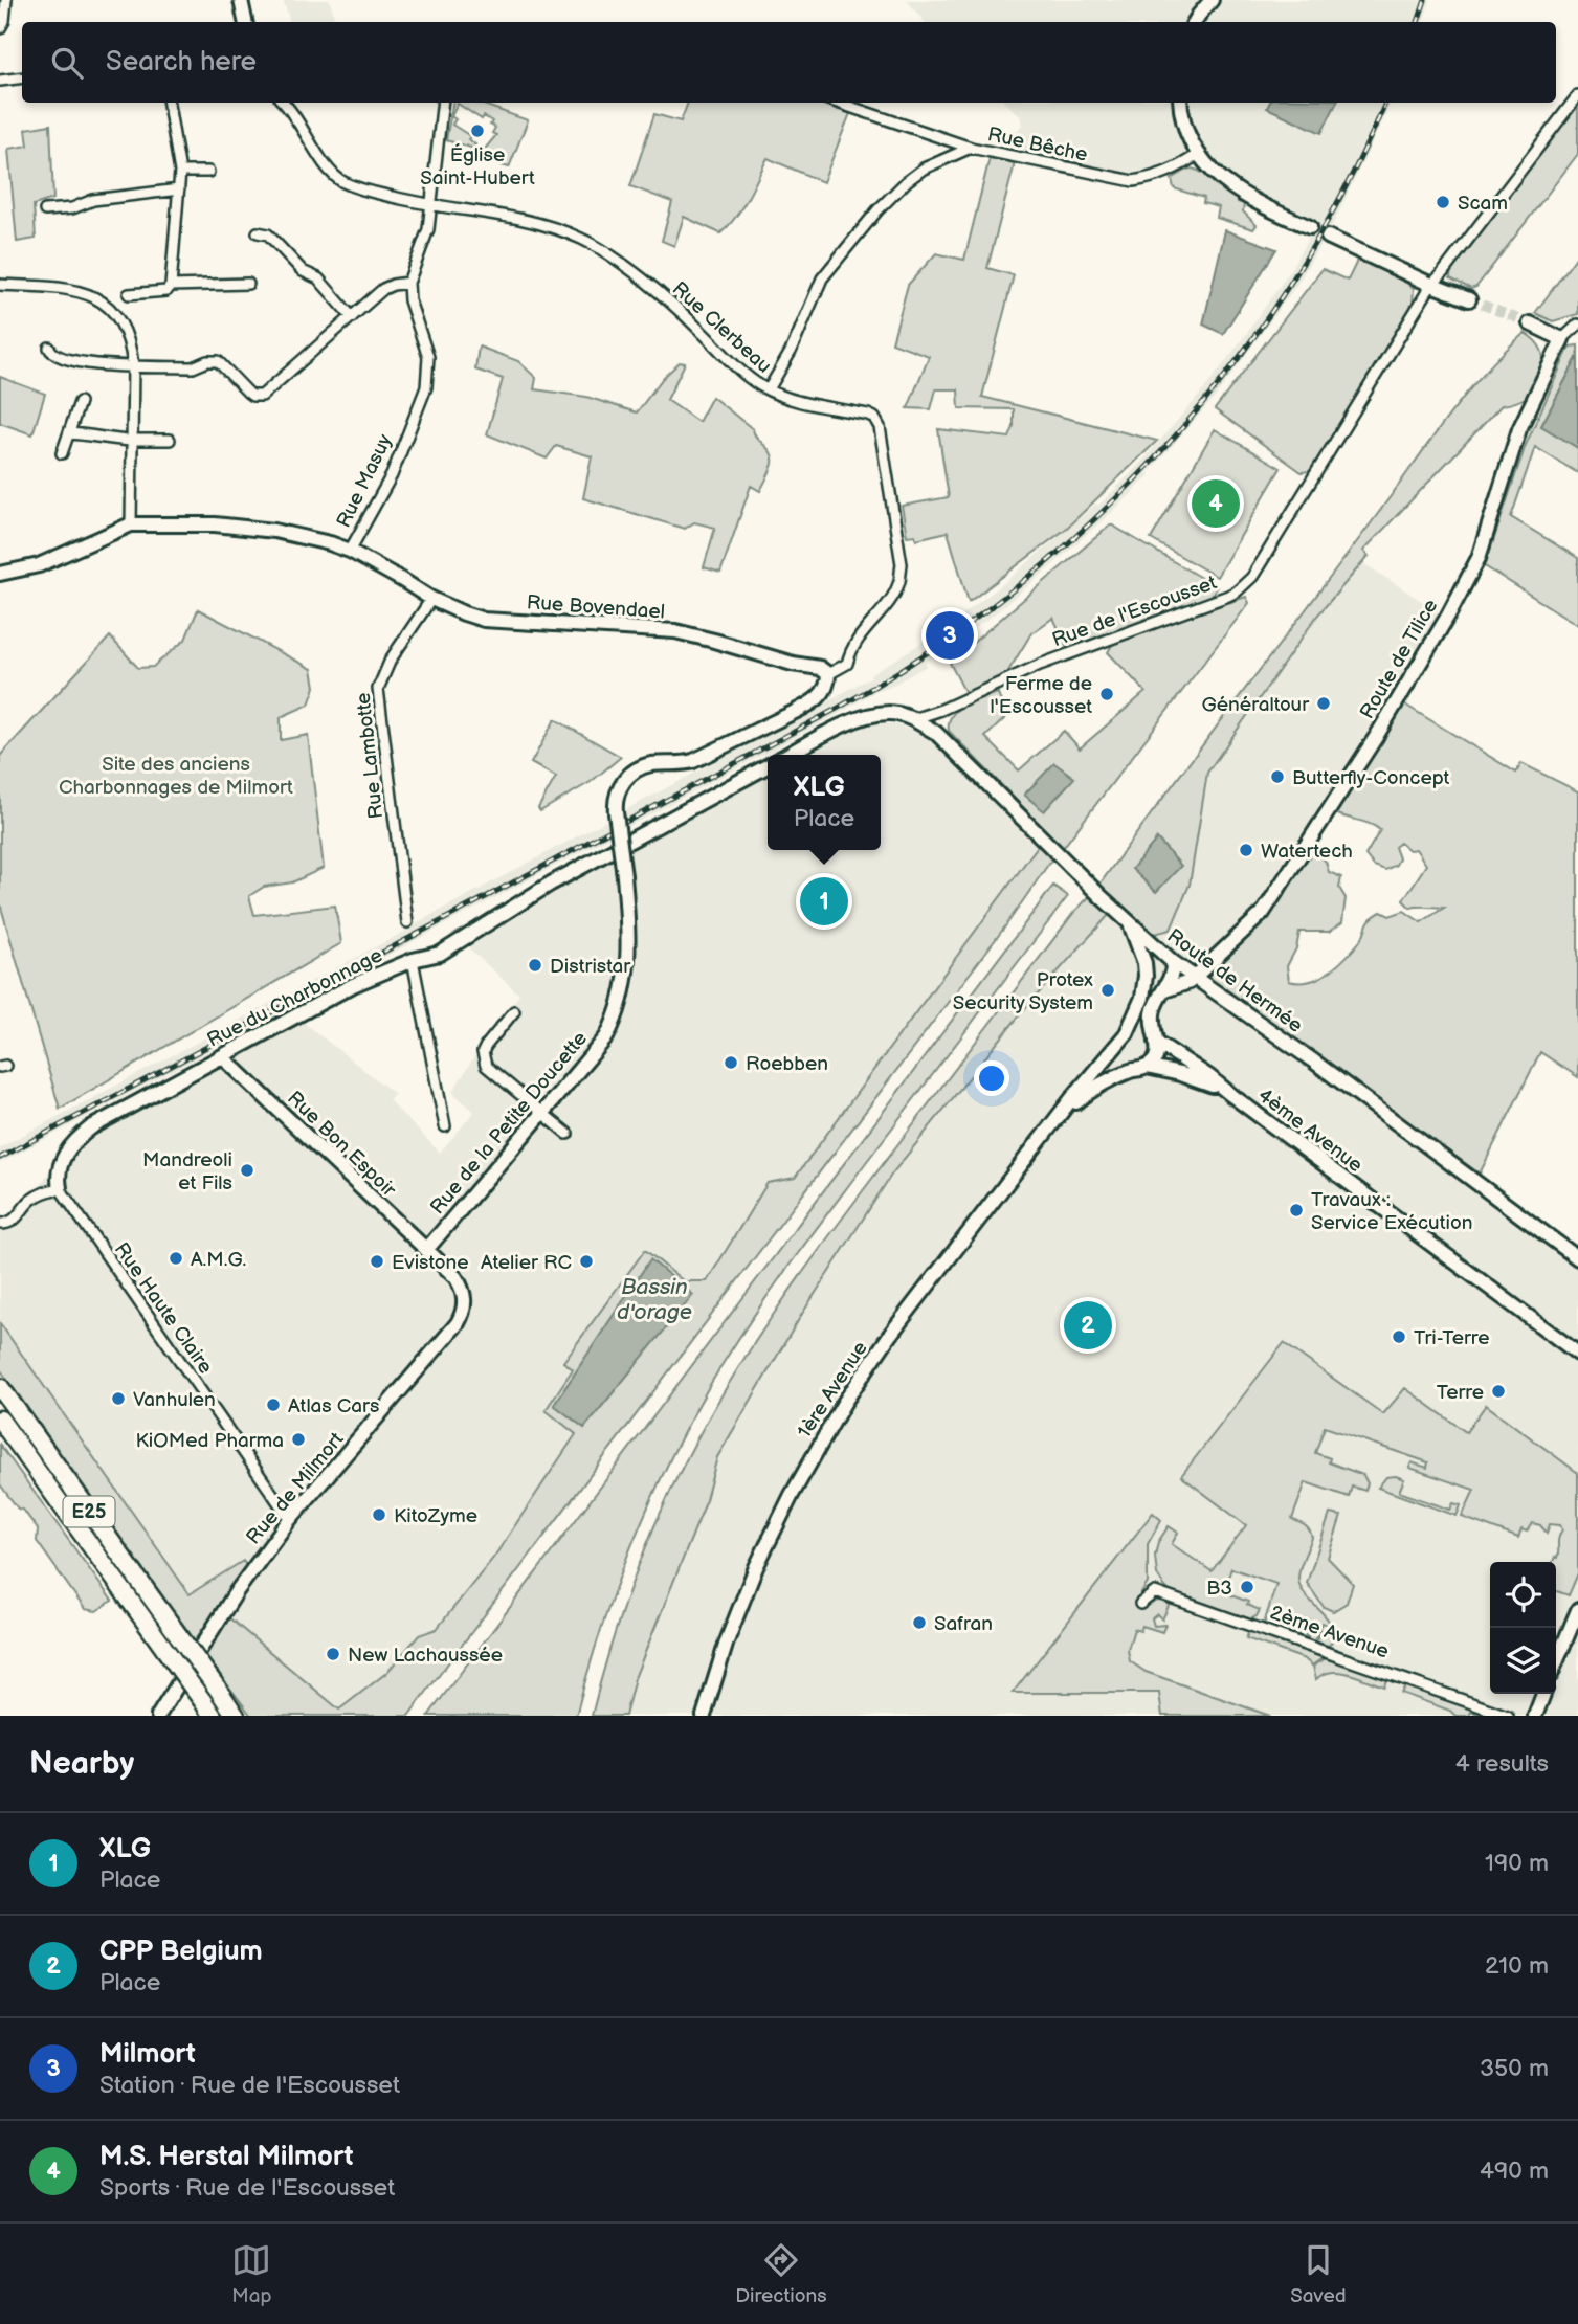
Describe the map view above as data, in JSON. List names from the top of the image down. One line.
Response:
{"streets":{"highway":["E25"],"street":["Rue Bêche","Rue Clerbeau","Rue Masuy","Rue Bovendael","Rue de l'Escousset","Route de Tilice","Rue Lambotte","Route de Hermée","Rue du Charbonnage","Rue de la Petite Doucette","4ème Avenue","Rue Bon Espoir","Rue Haute Claire","1ère Avenue","Rue de Milmort","2ème Avenue"]},"crossings":[["Rue Clerbeau","Rue Bovendael"],["Rue Clerbeau","Rue de la Petite Doucette"],["Rue Masuy","Rue Bovendael"],["Rue Bovendael","Rue Lambotte"],["Rue Bovendael","Rue de la Petite Doucette"],["Rue de l'Escousset","Route de Hermée"],["Route de Tilice","Route de Hermée"],["Route de Hermée","1ère Avenue"],["Rue du Charbonnage","Rue Bon Espoir"],["Rue du Charbonnage","Rue Haute Claire"],["Rue de la Petite Doucette","Rue Bon Espoir"],["4ème Avenue","1ère Avenue"],["Rue Bon Espoir","Rue de Milmort"],["Rue Haute Claire","Rue de Milmort"]],"water":["Bassin d'orage"],"parks":["Site des anciens Charbonnages de Milmort"],"places":["Église Saint-Hubert","Scam","Ferme de l'Escousset","Généraltour","Butterfly-Concept","Watertech","Distristar","Protex Security System","Roebben","Mandreoli et Fils","Travaux : Service Exécution","A.M.G.","Evistone","Atelier RC","Tri-Terre","Terre","Vanhulen","Atlas Cars","KiOMed Pharma","KitoZyme","B3","Safran","New Lachaussée"],"page":{"search":"Search here","pins":["4","3","1","2"],"popup":["XLG","Place"],"heading":["Nearby","4 results"],"list":[{"mark":"1","name":"XLG","note":"Place","value":"190 m"},{"mark":"2","name":"CPP Belgium","note":"Place","value":"210 m"},{"mark":"3","name":"Milmort","note":"Station · Rue de l'Escousset","value":"350 m"},{"mark":"4","name":"M.S. Herstal Milmort","note":"Sports · Rue de l'Escousset","value":"490 m"}],"nav":["Map","Directions","Saved"]}}
